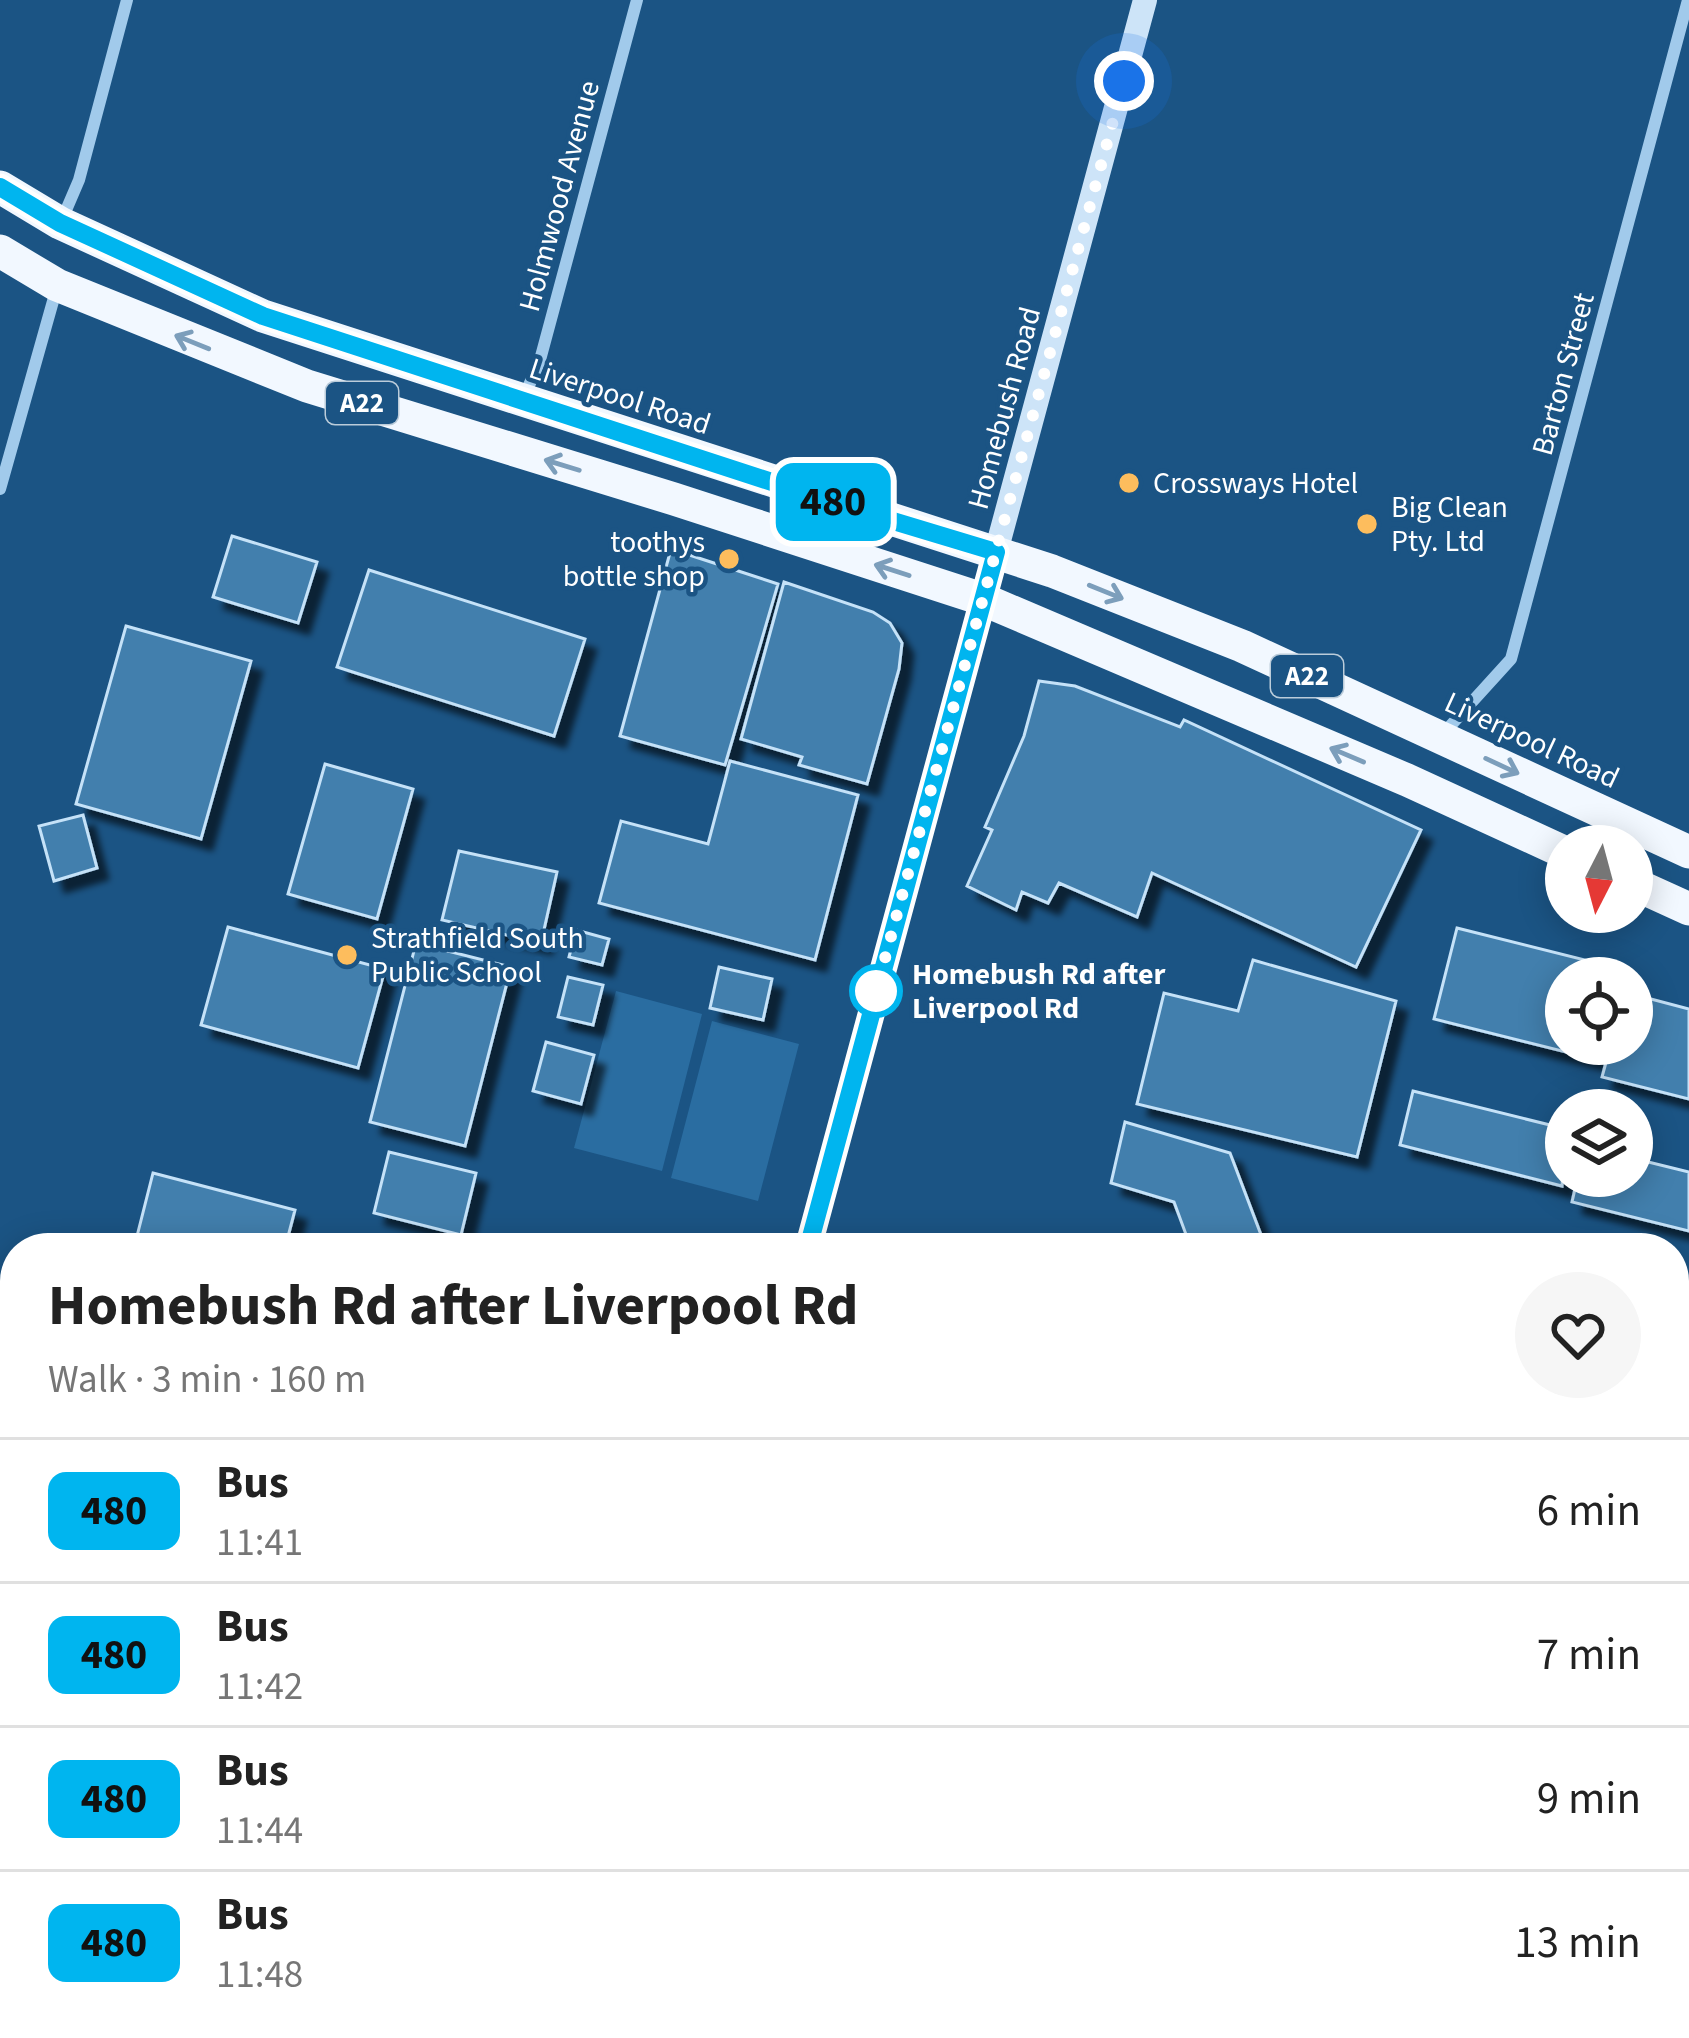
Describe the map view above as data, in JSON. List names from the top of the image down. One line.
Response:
{"streets":{"highway":["Liverpool Road","A22"],"main road":["Homebush Road"],"street":["Holmwood Avenue","Barton Street"]},"crossings":[["Holmwood Avenue","Liverpool Road"],["Barton Street","Liverpool Road"],["Liverpool Road","Homebush Road"],["A22","Homebush Road"]],"places":["Crossways Hotel","Big Clean Pty. Ltd","toothys bottle shop","Strathfield South Public School","Homebush Rd after Liverpool Rd"],"lines":["bus line 480"],"north":"bottom","page":{"on_map":"480","heading":["Homebush Rd after Liverpool Rd","Walk · 3 min · 160 m"],"list":[{"mark":"480","name":"Bus","note":"11:41","value":"6 min"},{"mark":"480","name":"Bus","note":"11:42","value":"7 min"},{"mark":"480","name":"Bus","note":"11:44","value":"9 min"},{"mark":"480","name":"Bus","note":"11:48","value":"13 min"}]}}
